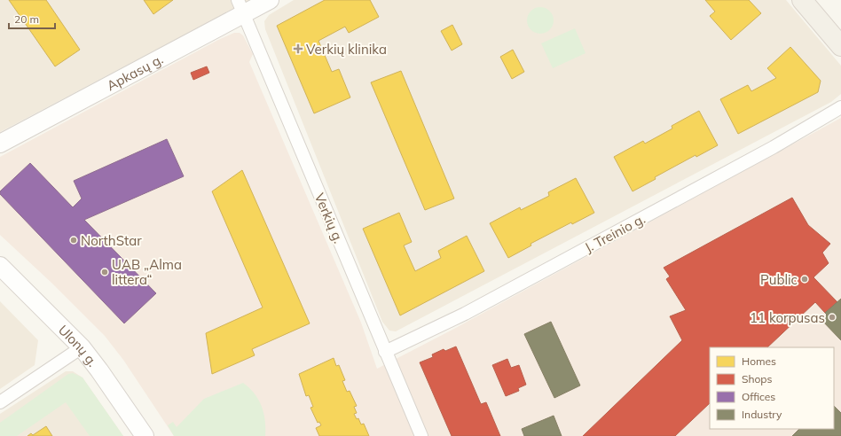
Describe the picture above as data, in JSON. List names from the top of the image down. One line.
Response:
{"streets":{"main road":["Apkasų g.","Ulonų g."],"street":["Verkių g.","J. Treinio g."]},"crossings":[["Apkasų g.","Verkių g."],["Verkių g.","J. Treinio g."]],"places":{"health":["Verkių klinika"],"other":["NorthStar","UAB „Alma littera“","Public","11 korpusas"]},"legend":["Homes","Shops","Offices","Industry"],"scale_bar":"20 m"}
